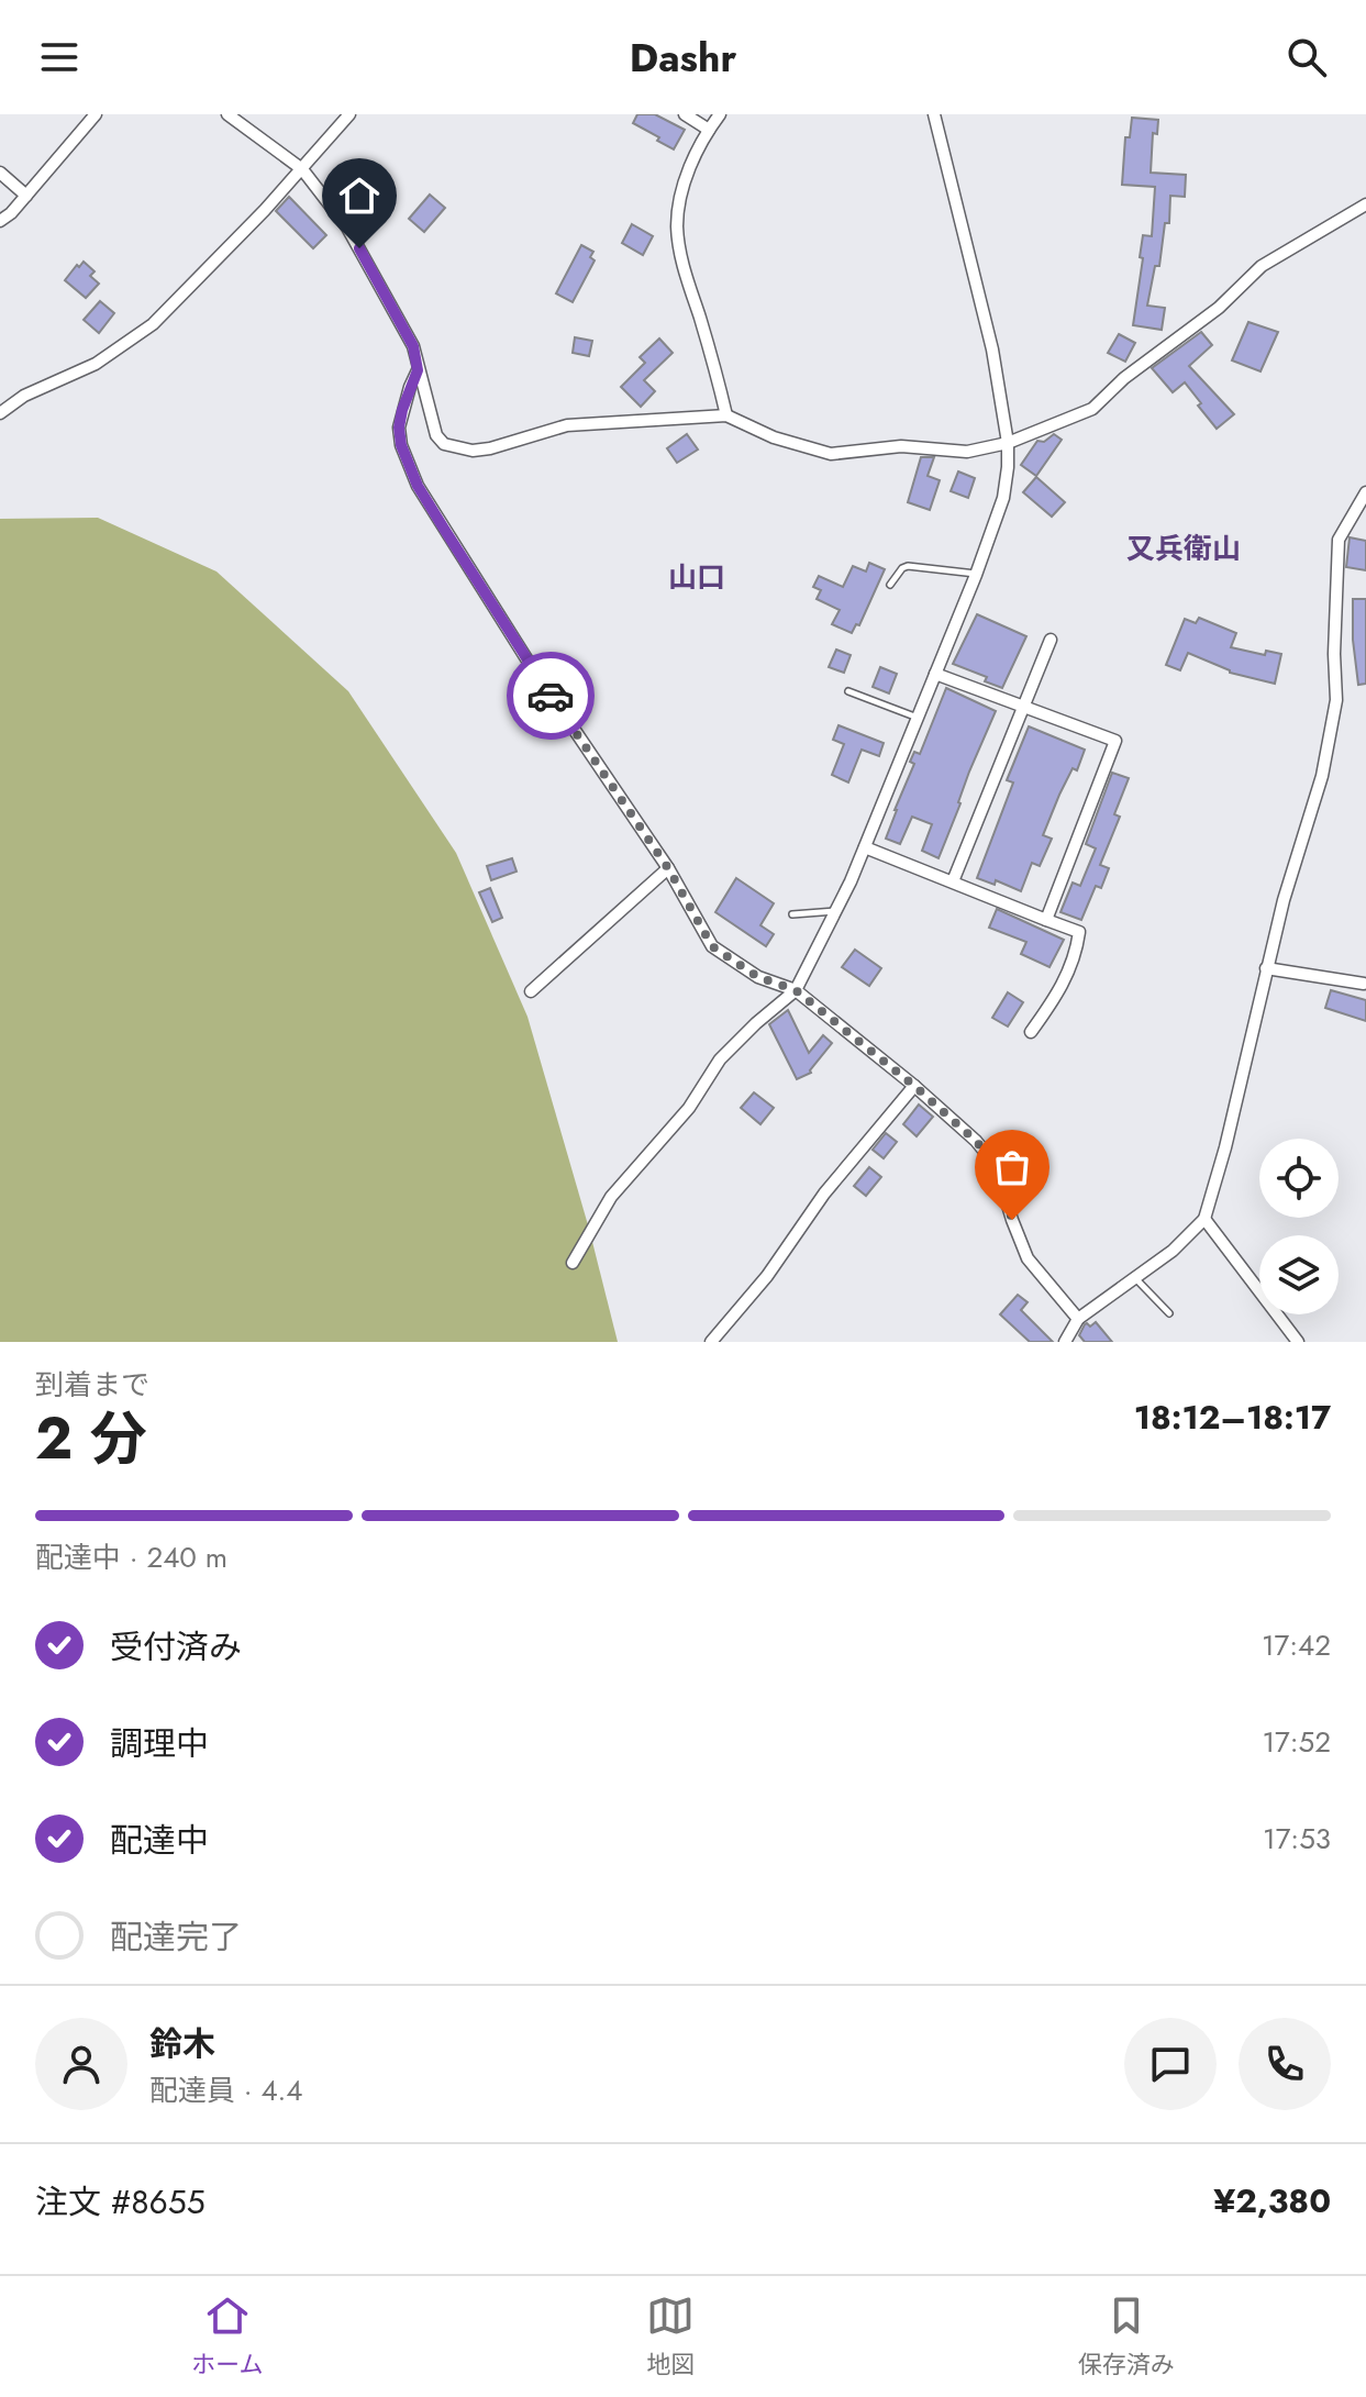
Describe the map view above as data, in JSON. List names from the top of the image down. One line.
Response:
{"districts":["又兵衛山","山口"],"page":{"header":"Dashr","heading":["2 分","到着まで","18:12–18:17"],"panel":["鈴木","配達員 · 4.4","注文 #8655","¥2,380"],"bar":"配達中 · 240 m","list":[["受付済み","17:42"],["調理中","17:52"],["配達中","17:53"],"配達完了"],"tabs":["ホーム","地図","保存済み"]}}
